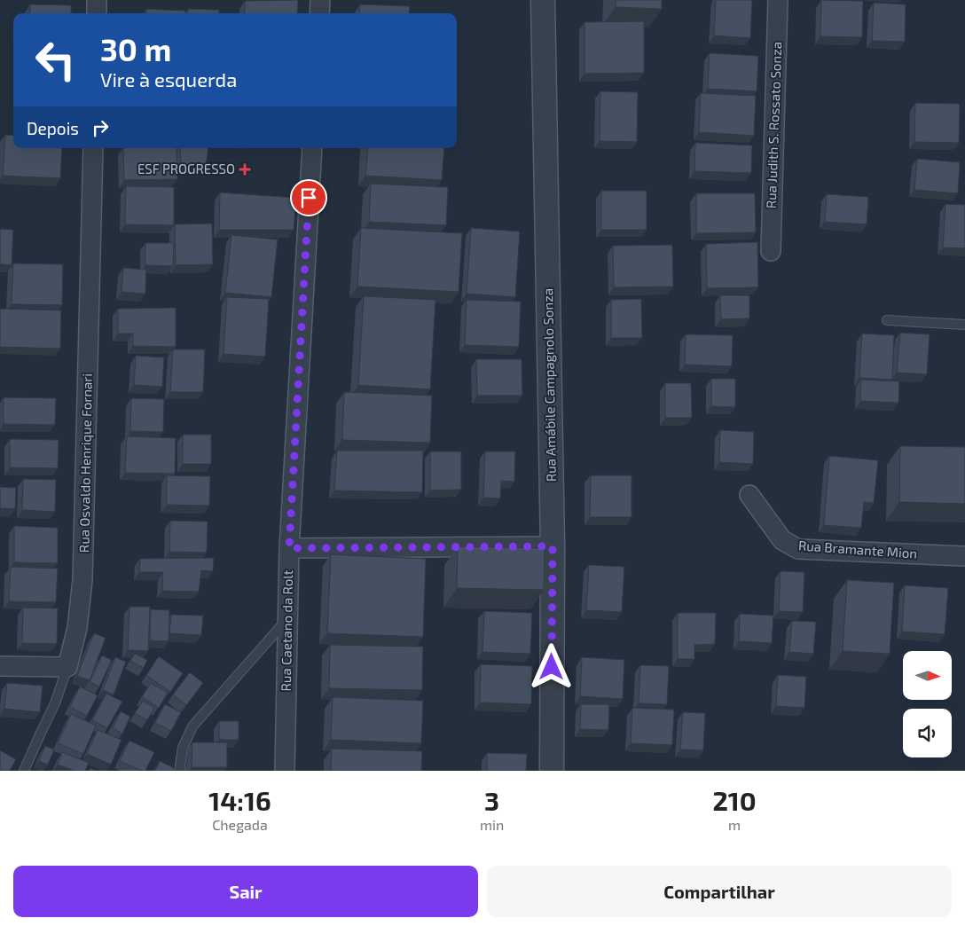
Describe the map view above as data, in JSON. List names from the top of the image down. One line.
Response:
{"streets":{"street":["Rua Judith S. Rossato Sonza","Rua Amábile Campagnolo Sonza","Rua Osvaldo Henrique Fornari","Rua Bramante Mion","Rua Caetano da Rolt"]},"places":{"health":["ESF PROGRESSO"]},"north":"right","page":{"turn":["30 m","Vire à esquerda"],"then":"Depois","eta":["14:16","Chegada","3","min","210","m"],"buttons":["Sair","Compartilhar"]}}
